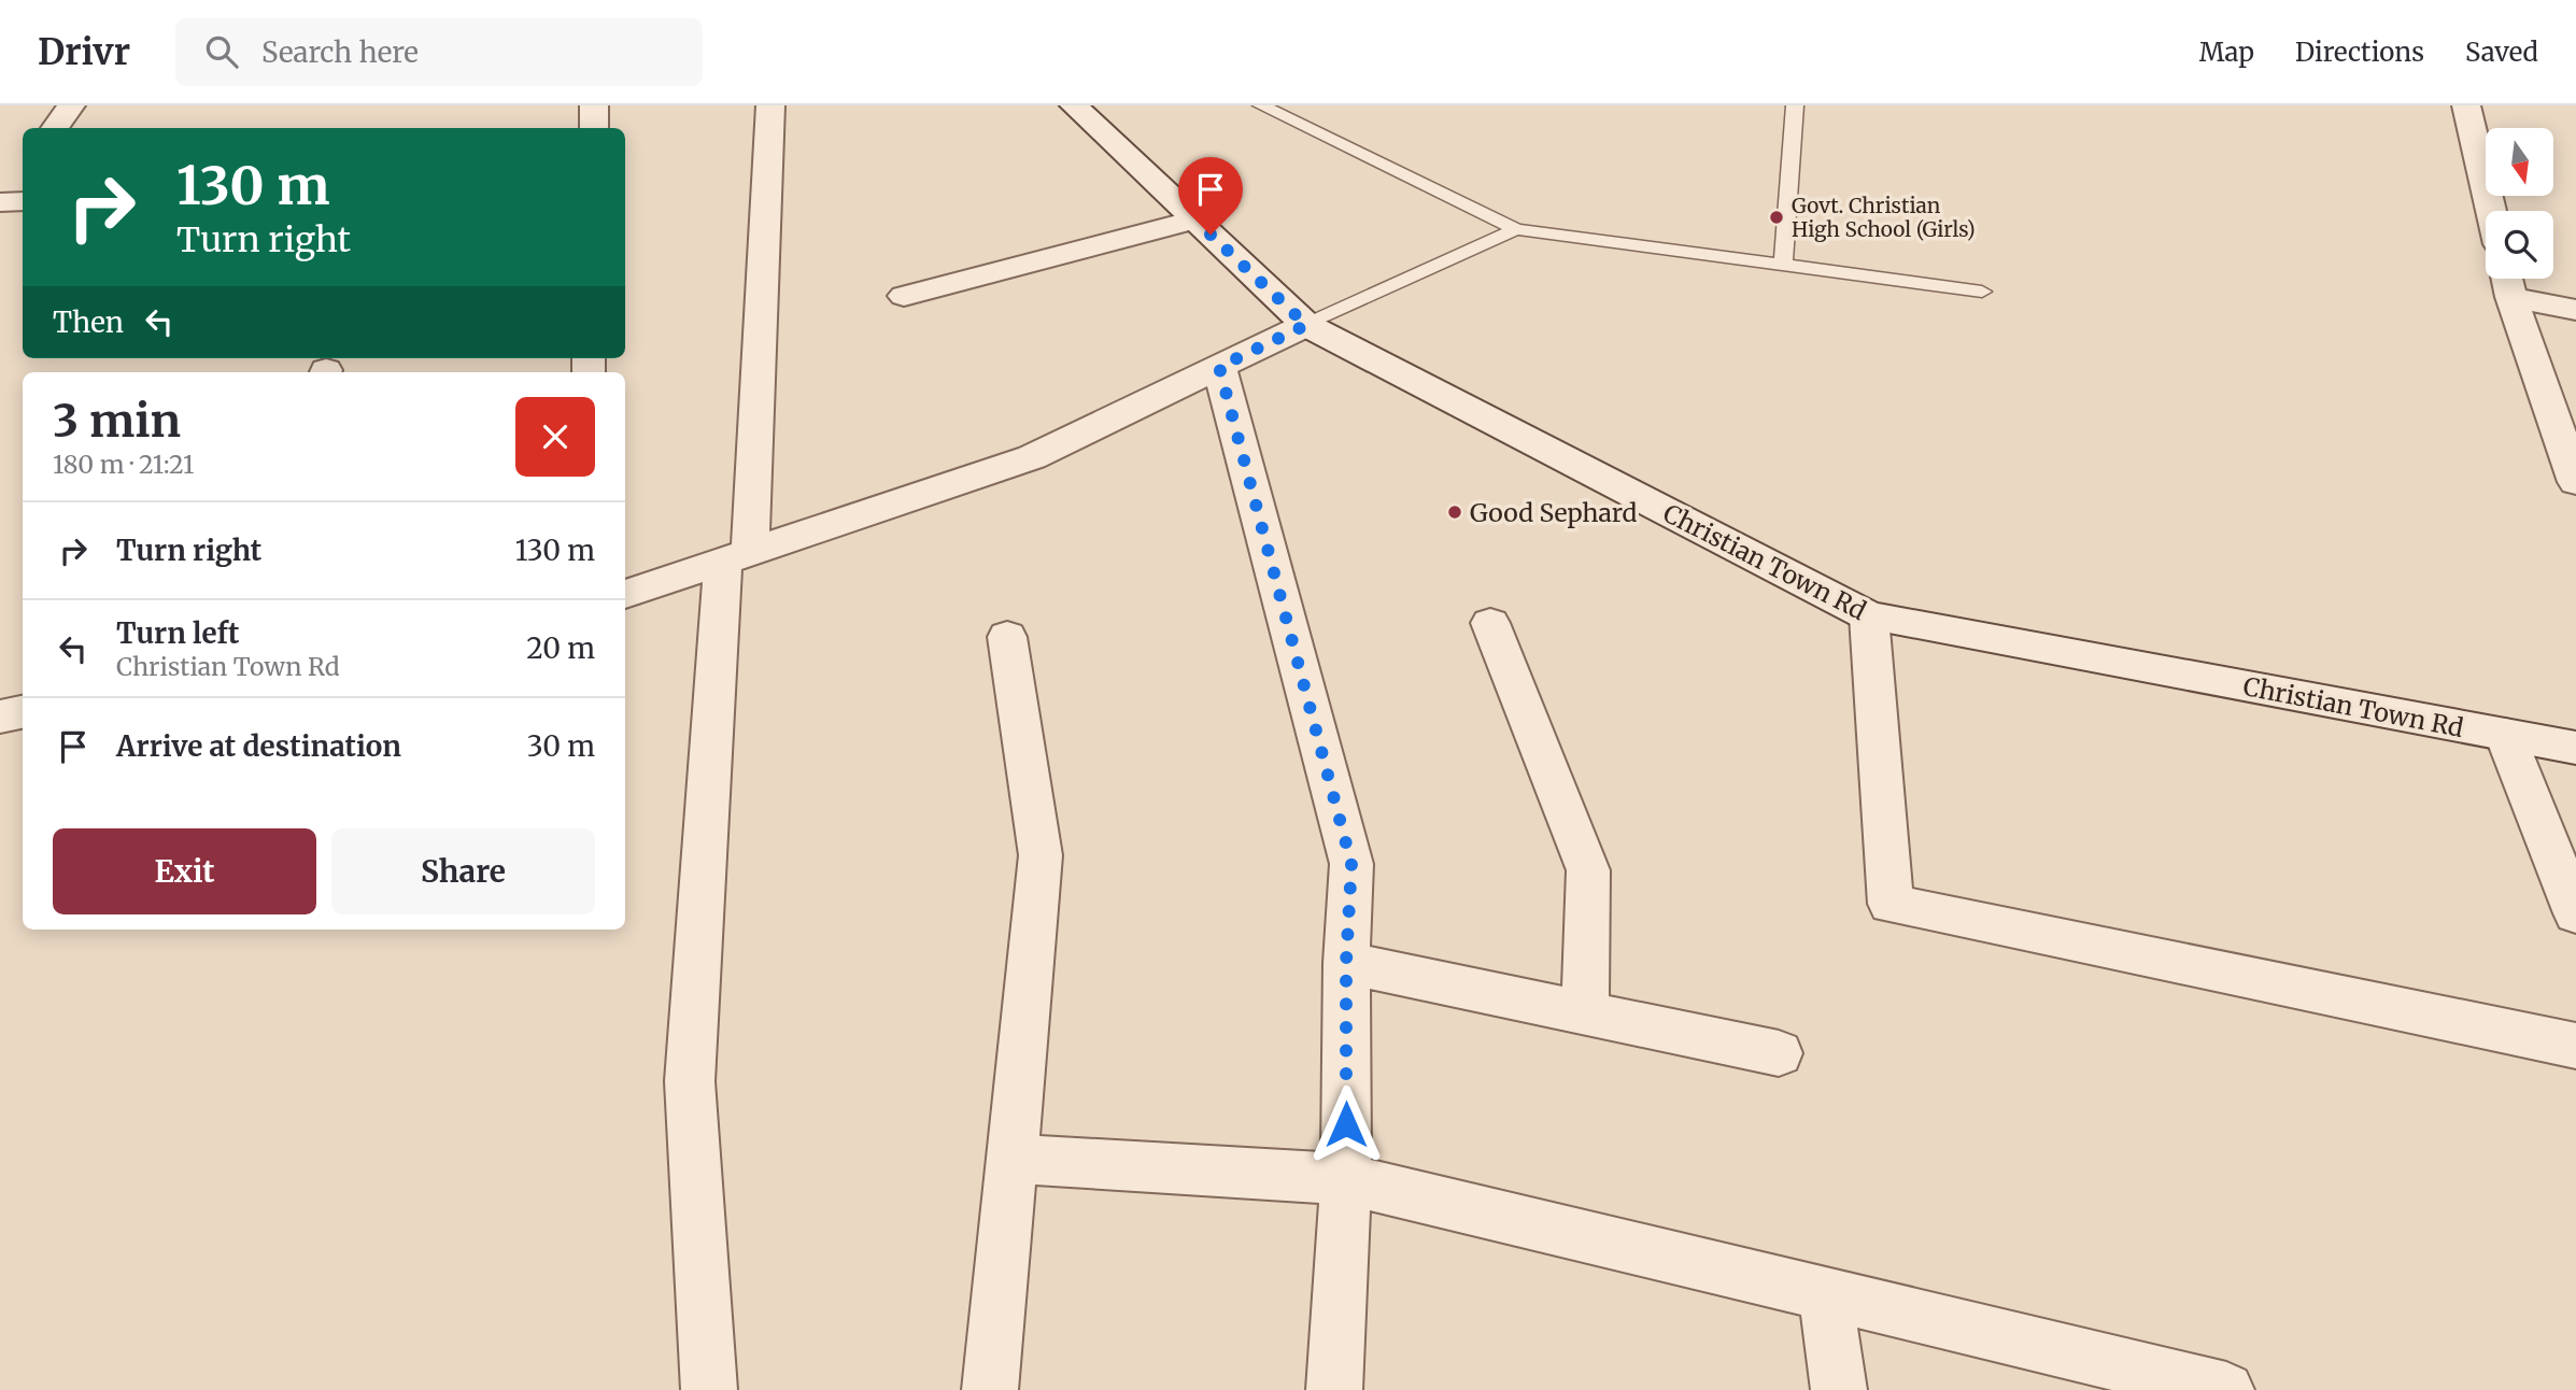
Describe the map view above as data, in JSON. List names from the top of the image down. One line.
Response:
{"streets":{"street":["Christian Town Rd"]},"places":["Govt. Christian High School (Girls)","Good Sephard"],"north":"bottom","page":{"header":"Drivr","search":"Search here","nav":["Map","Directions","Saved"],"turn":["130 m","Turn right"],"then":"Then","heading":["3 min","180 m · 21:21"],"list":[{"name":"Turn right","value":"130 m"},{"name":"Turn left","note":"Christian Town Rd","value":"20 m"},{"name":"Arrive at destination","value":"30 m"}],"buttons":["Exit","Share"]}}
